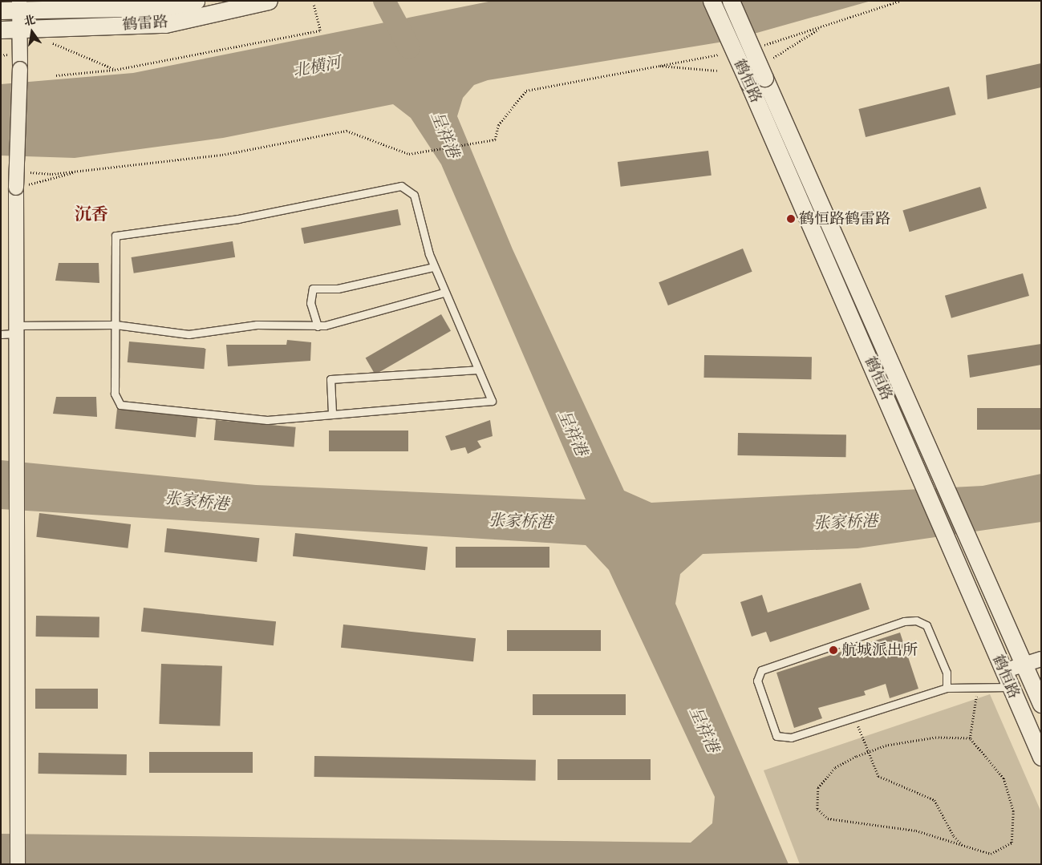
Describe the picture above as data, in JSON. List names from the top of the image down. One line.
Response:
{"streets":{"street":["鹤雷路","鹤恒路"]},"districts":["沉香"],"water":["北横河","呈祥港","张家桥港"],"places":["鹤恒路鹤雷路","航城派出所"],"north":"top"}
